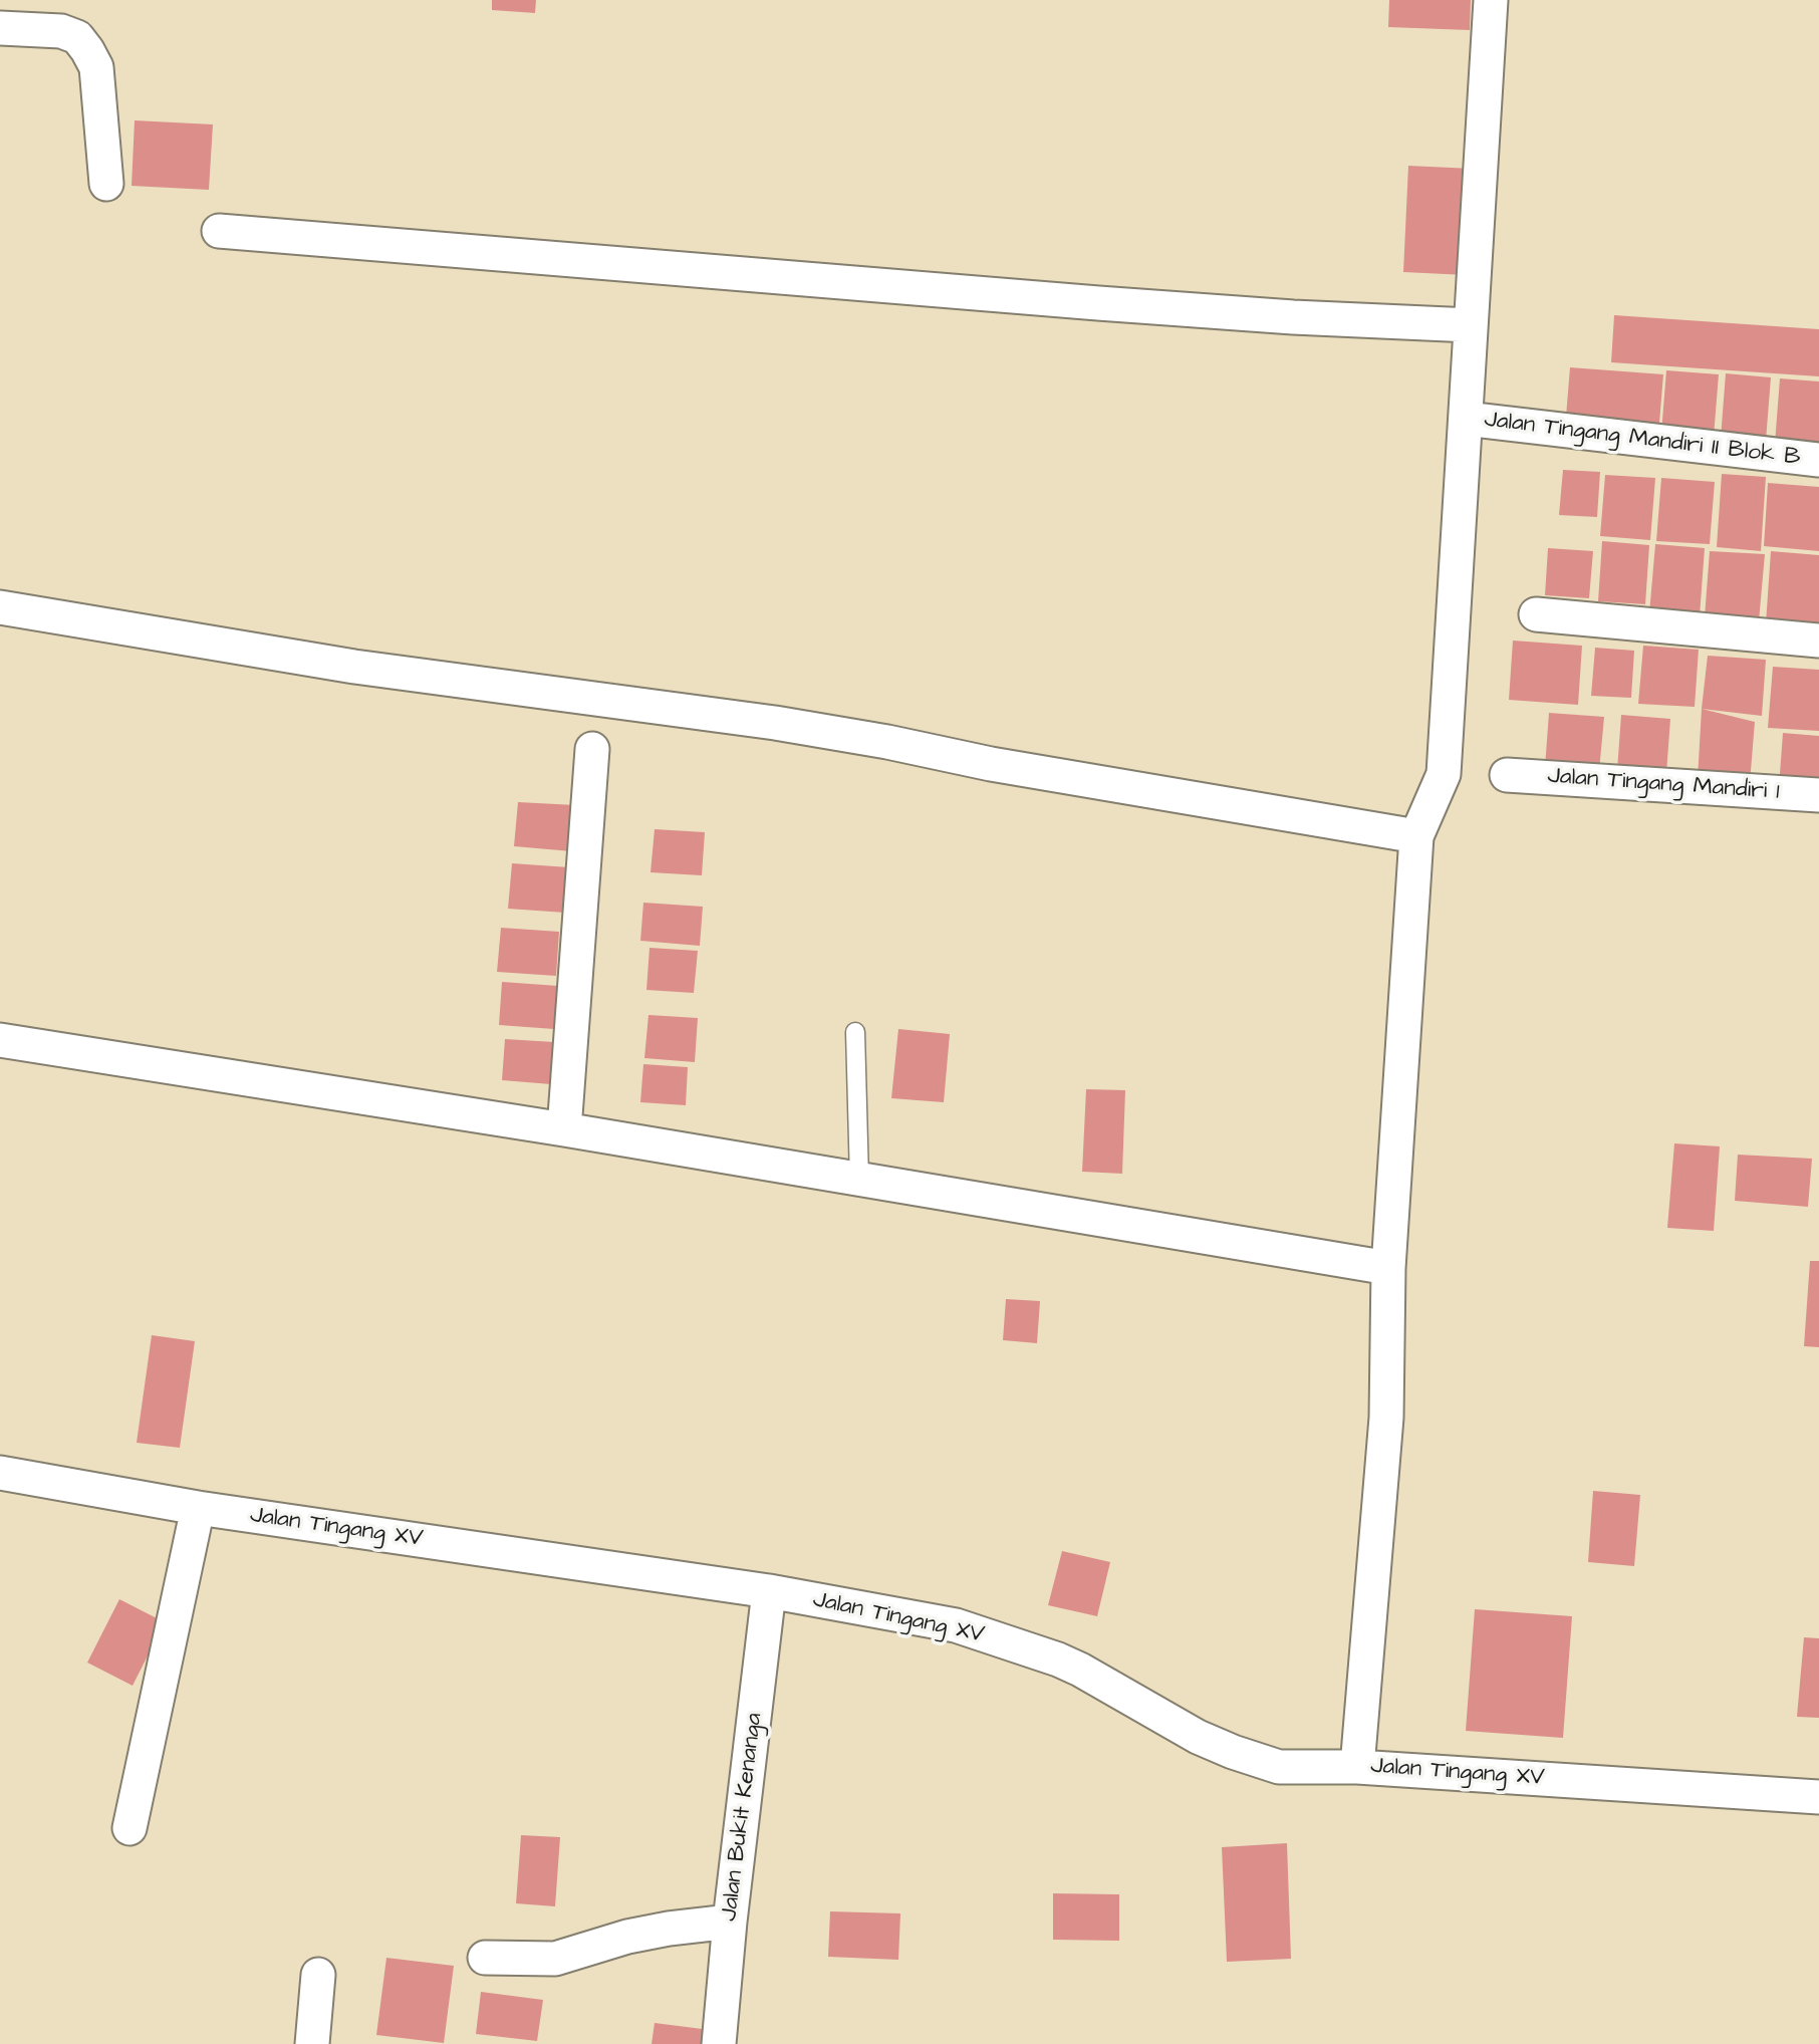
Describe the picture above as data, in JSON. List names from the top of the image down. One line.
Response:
{"streets":{"street":["Jalan Tingang Mandiri II Blok B","Jalan Tingang Mandiri 1","Jalan Tingang XV","Jalan Bukit Kenanga"]},"crossings":[["Jalan Tingang XV","Jalan Bukit Kenanga"]]}
